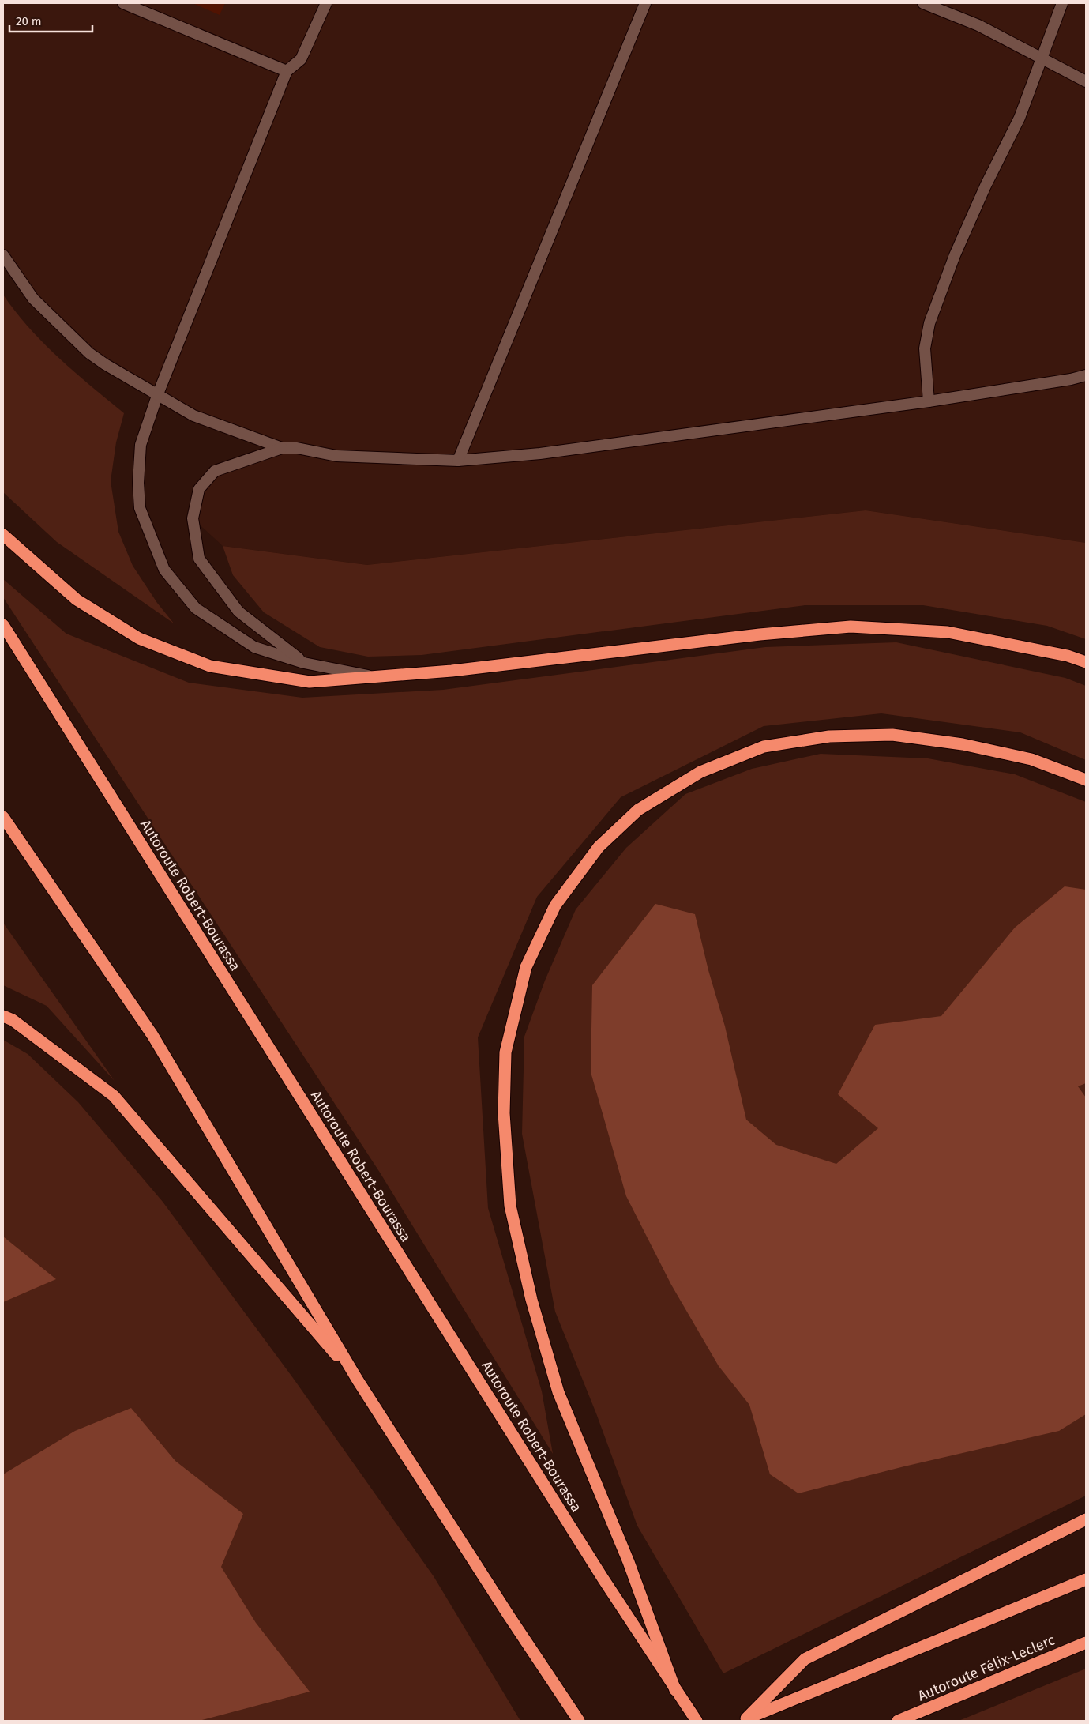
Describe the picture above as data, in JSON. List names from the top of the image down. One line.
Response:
{"streets":{"highway":["Autoroute Robert-Bourassa","Autoroute Félix-Leclerc"]},"scale_bar":"20 m"}
